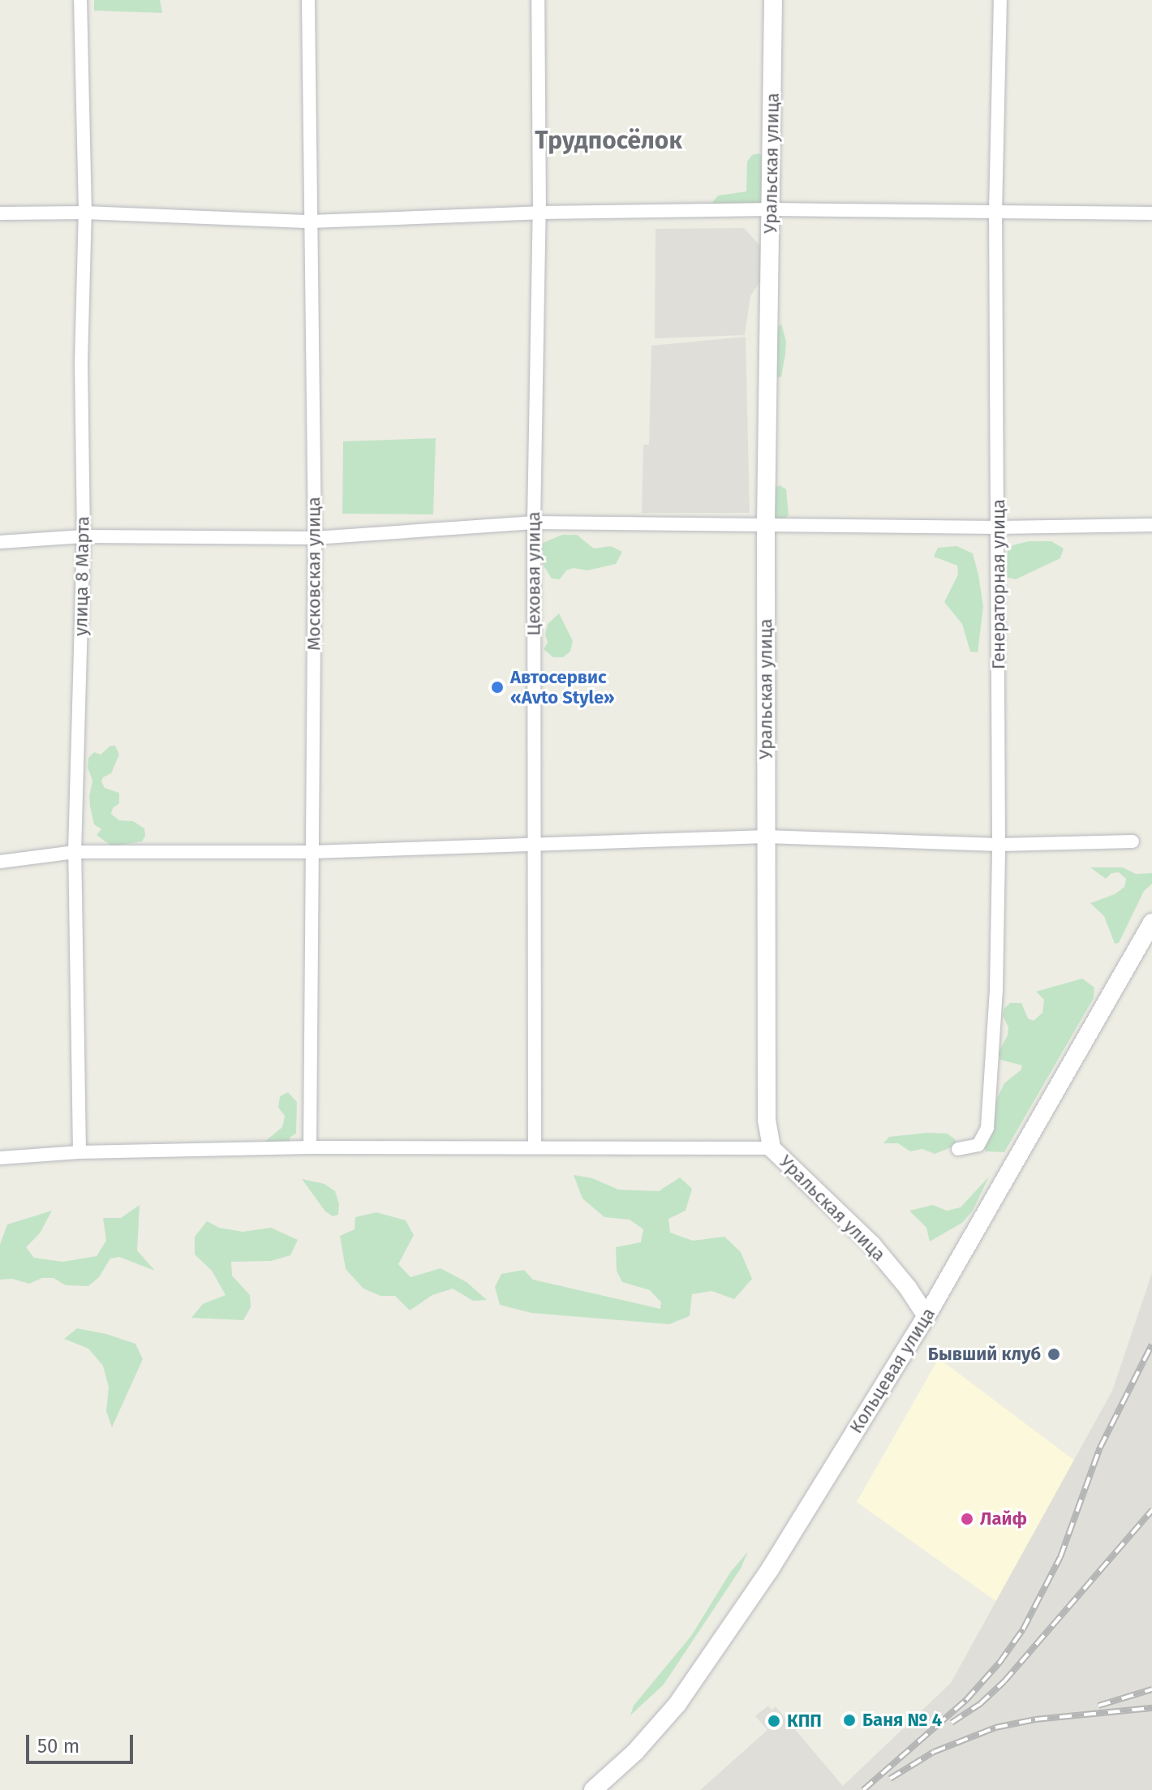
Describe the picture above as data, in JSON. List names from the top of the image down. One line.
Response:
{"streets":{"street":["Уральская улица","Московская улица","Цеховая улица","улица 8 Марта","Генераторная улица","Кольцевая улица"]},"crossings":[["Уральская улица","Кольцевая улица"]],"districts":["Трудпосёлок"],"places":["Автосервис «Avto Style»","Бывший клуб","Лайф","Баня № 4","КПП"],"scale_bar":"50 m"}
